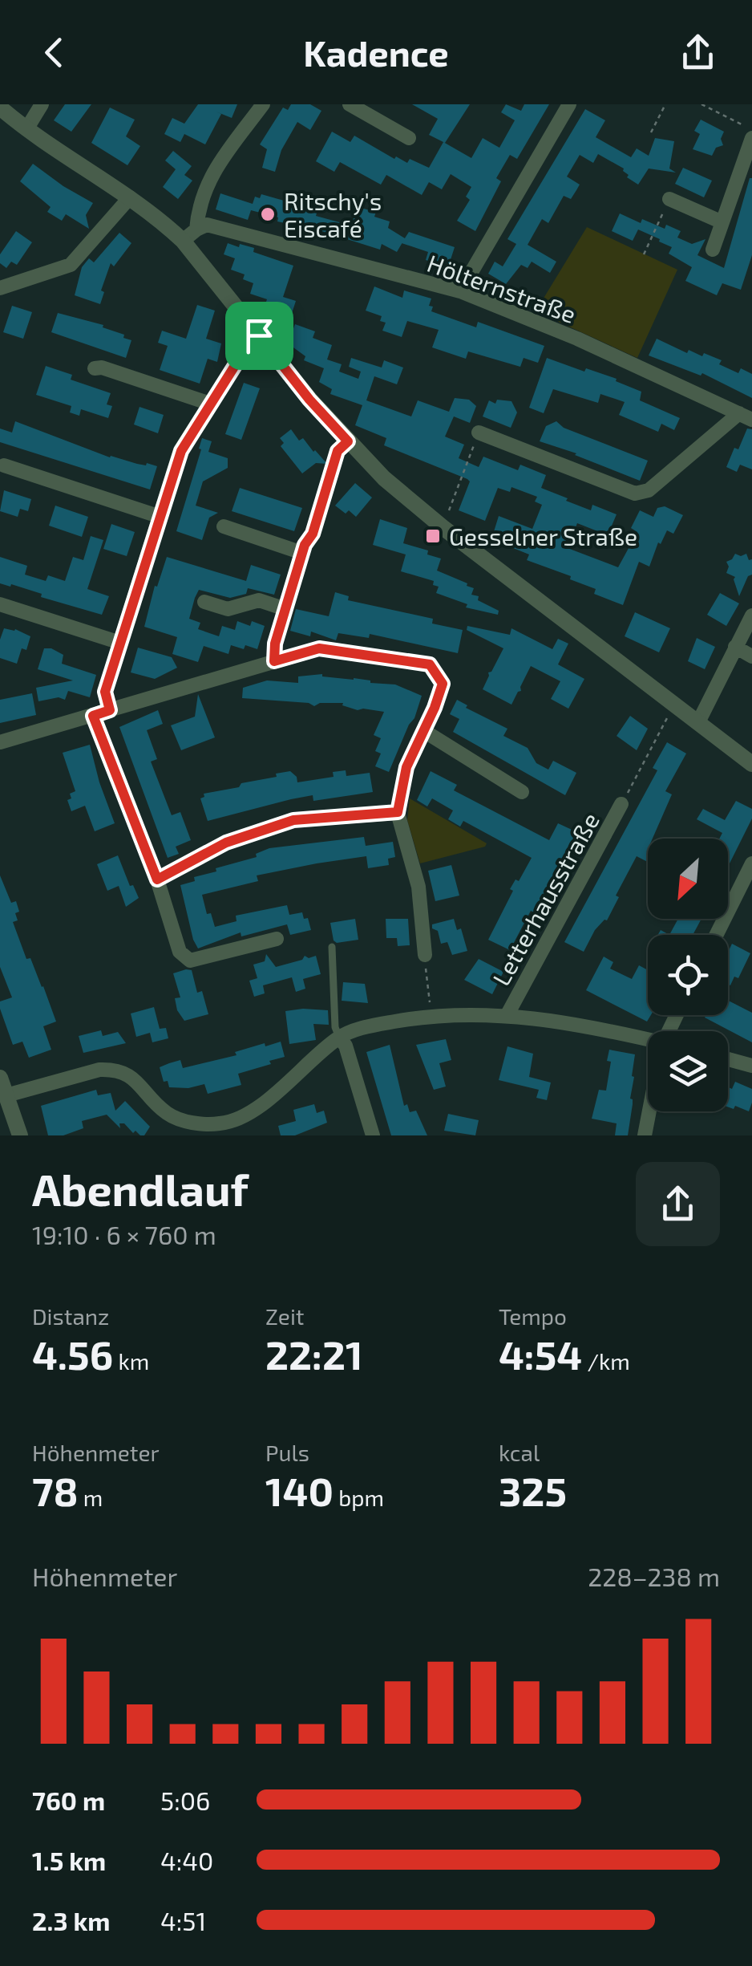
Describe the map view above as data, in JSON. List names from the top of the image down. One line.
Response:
{"streets":{"street":["Hölternstraße","Letterhausstraße"]},"places":{"other":["Ritschy's Eiscafé"],"transit":["Gesselner Straße"]},"north":"bottom left","page":{"header":"Kadence","heading":["Abendlauf","19:10 · 6 × 760 m"],"stats":[["Distanz","4.56 km"],["Zeit","22:21"],["Tempo","4:54 /km"],["Höhenmeter","78 m"],["Puls","140 bpm"],["kcal","325"]],"chart":["Höhenmeter","228–238 m"],"list":[{"name":"760 m","note":"5:06"},{"name":"1.5 km","note":"4:40"},{"name":"2.3 km","note":"4:51"}]}}
